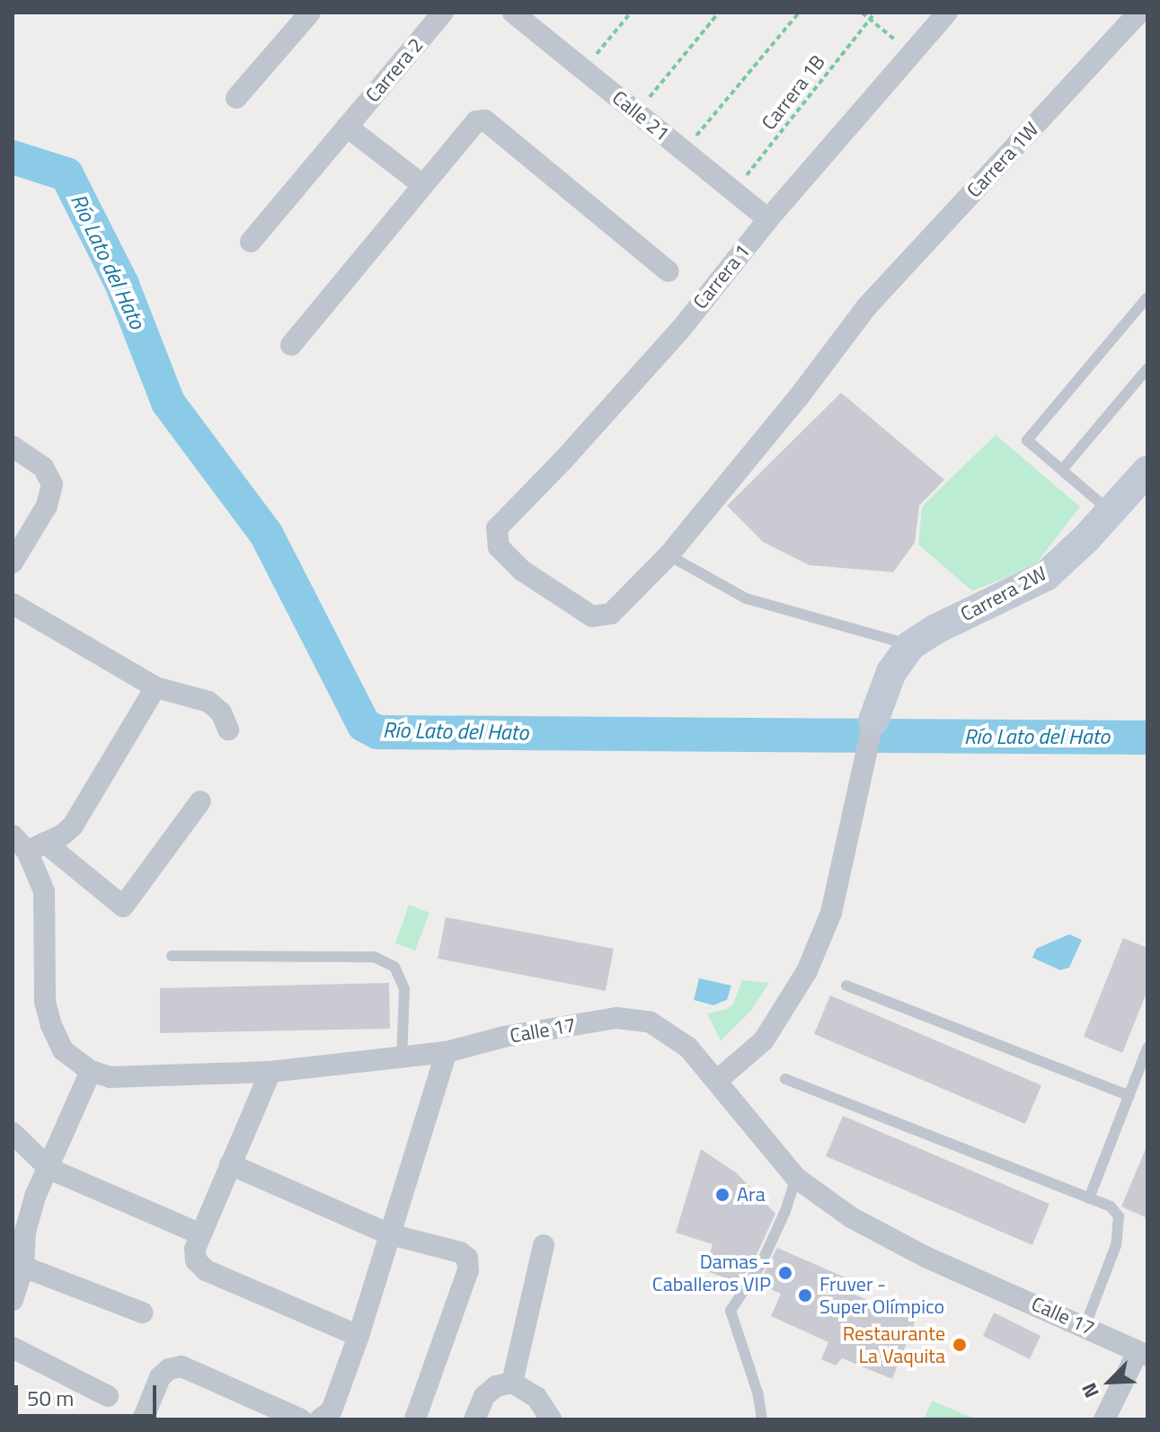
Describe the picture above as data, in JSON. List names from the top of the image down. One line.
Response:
{"streets":{"street":["Carrera 2","Calle 21","Carrera 1W","Carrera 1","Carrera 2W","Calle 17"],"path":["Carrera 1B"]},"crossings":[["Carrera 1B","Calle 21"],["Calle 21","Carrera 1"],["Carrera 1W","Carrera 1"]],"water":["Río Lato del Hato"],"places":["Ara","Damas - Caballeros VIP","Fruver - Super Olímpico","Restaurante La Vaquita"],"scale_bar":"50 m","north":"bottom left"}
